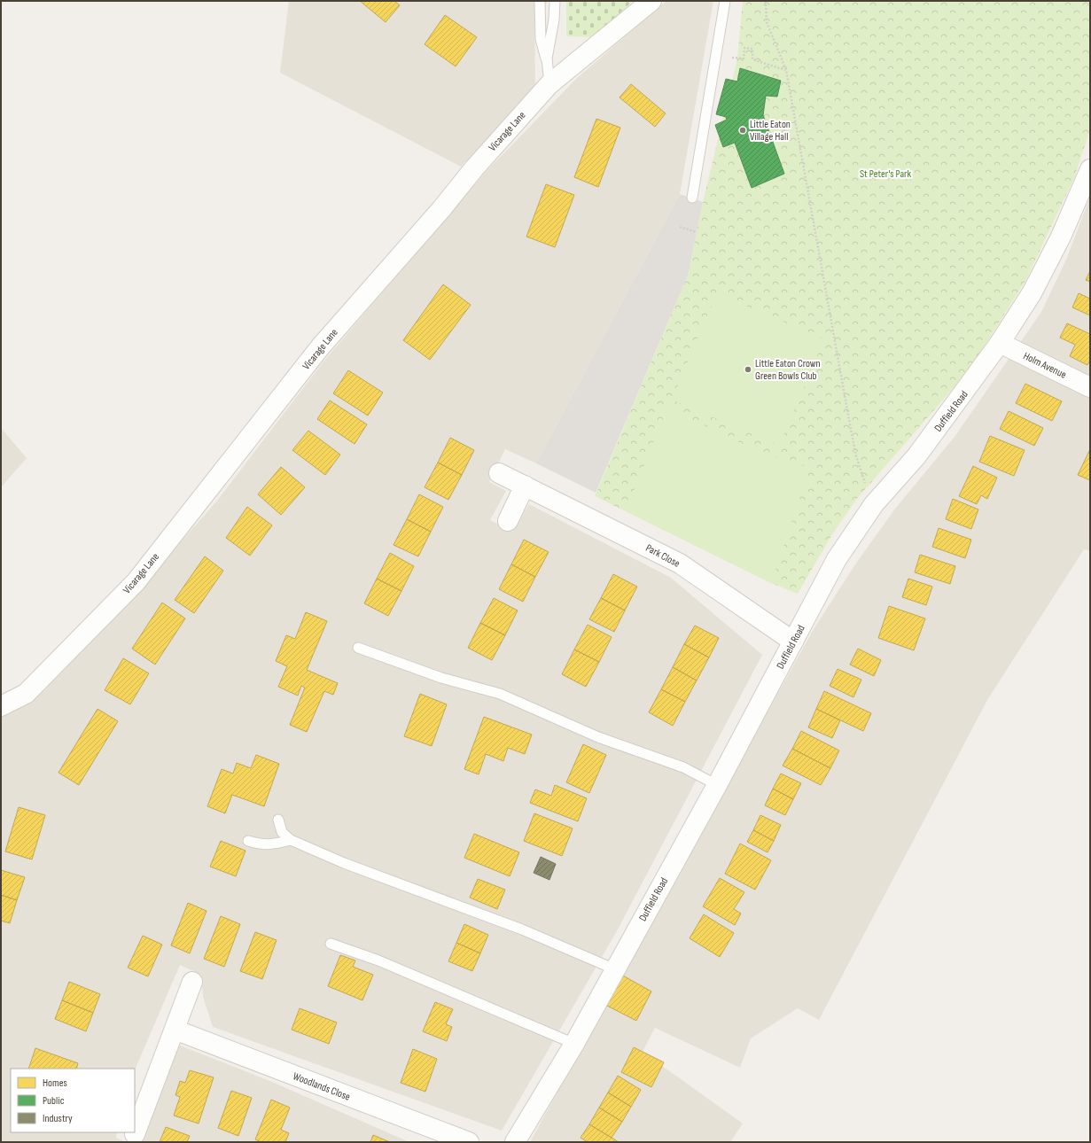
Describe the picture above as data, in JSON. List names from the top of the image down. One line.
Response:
{"streets":{"street":["Vicarage Lane","Holm Avenue","Duffield Road","Park Close","Woodlands Close"]},"crossings":[["Holm Avenue","Duffield Road"],["Duffield Road","Park Close"]],"parks":["St Peter's Park"],"places":["Little Eaton Village Hall","Little Eaton Crown Green Bowls Club"],"legend":["Homes","Public","Industry"]}
